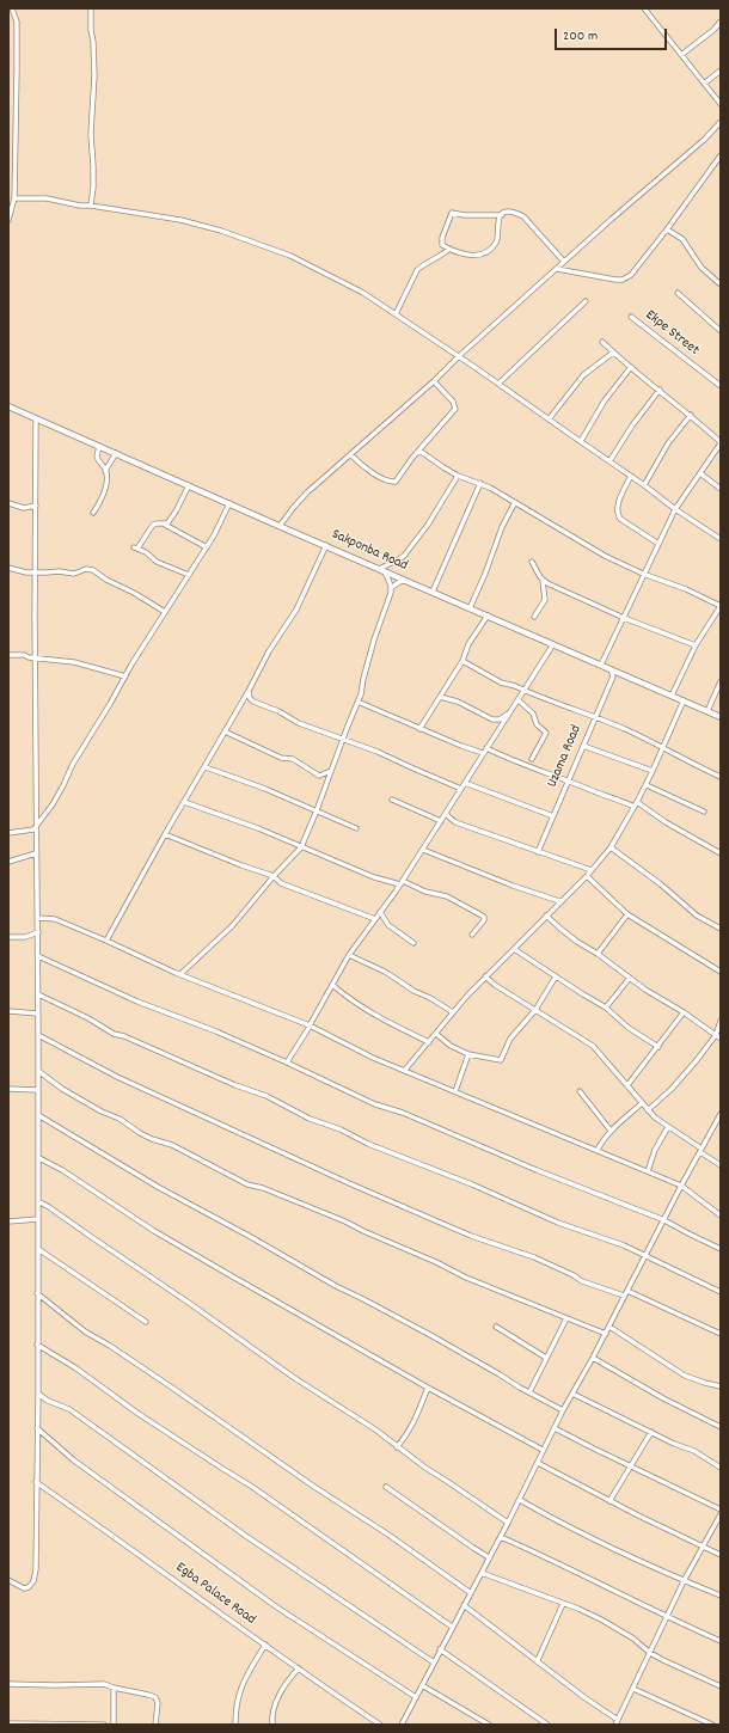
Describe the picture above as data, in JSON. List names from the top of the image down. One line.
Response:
{"streets":{"main road":["Sakponba Road"],"street":["Ekpe Street","Uzama Road","Egba Palace Road"]},"crossings":[["Sakponba Road","Uzama Road"]],"scale_bar":"200 m"}
